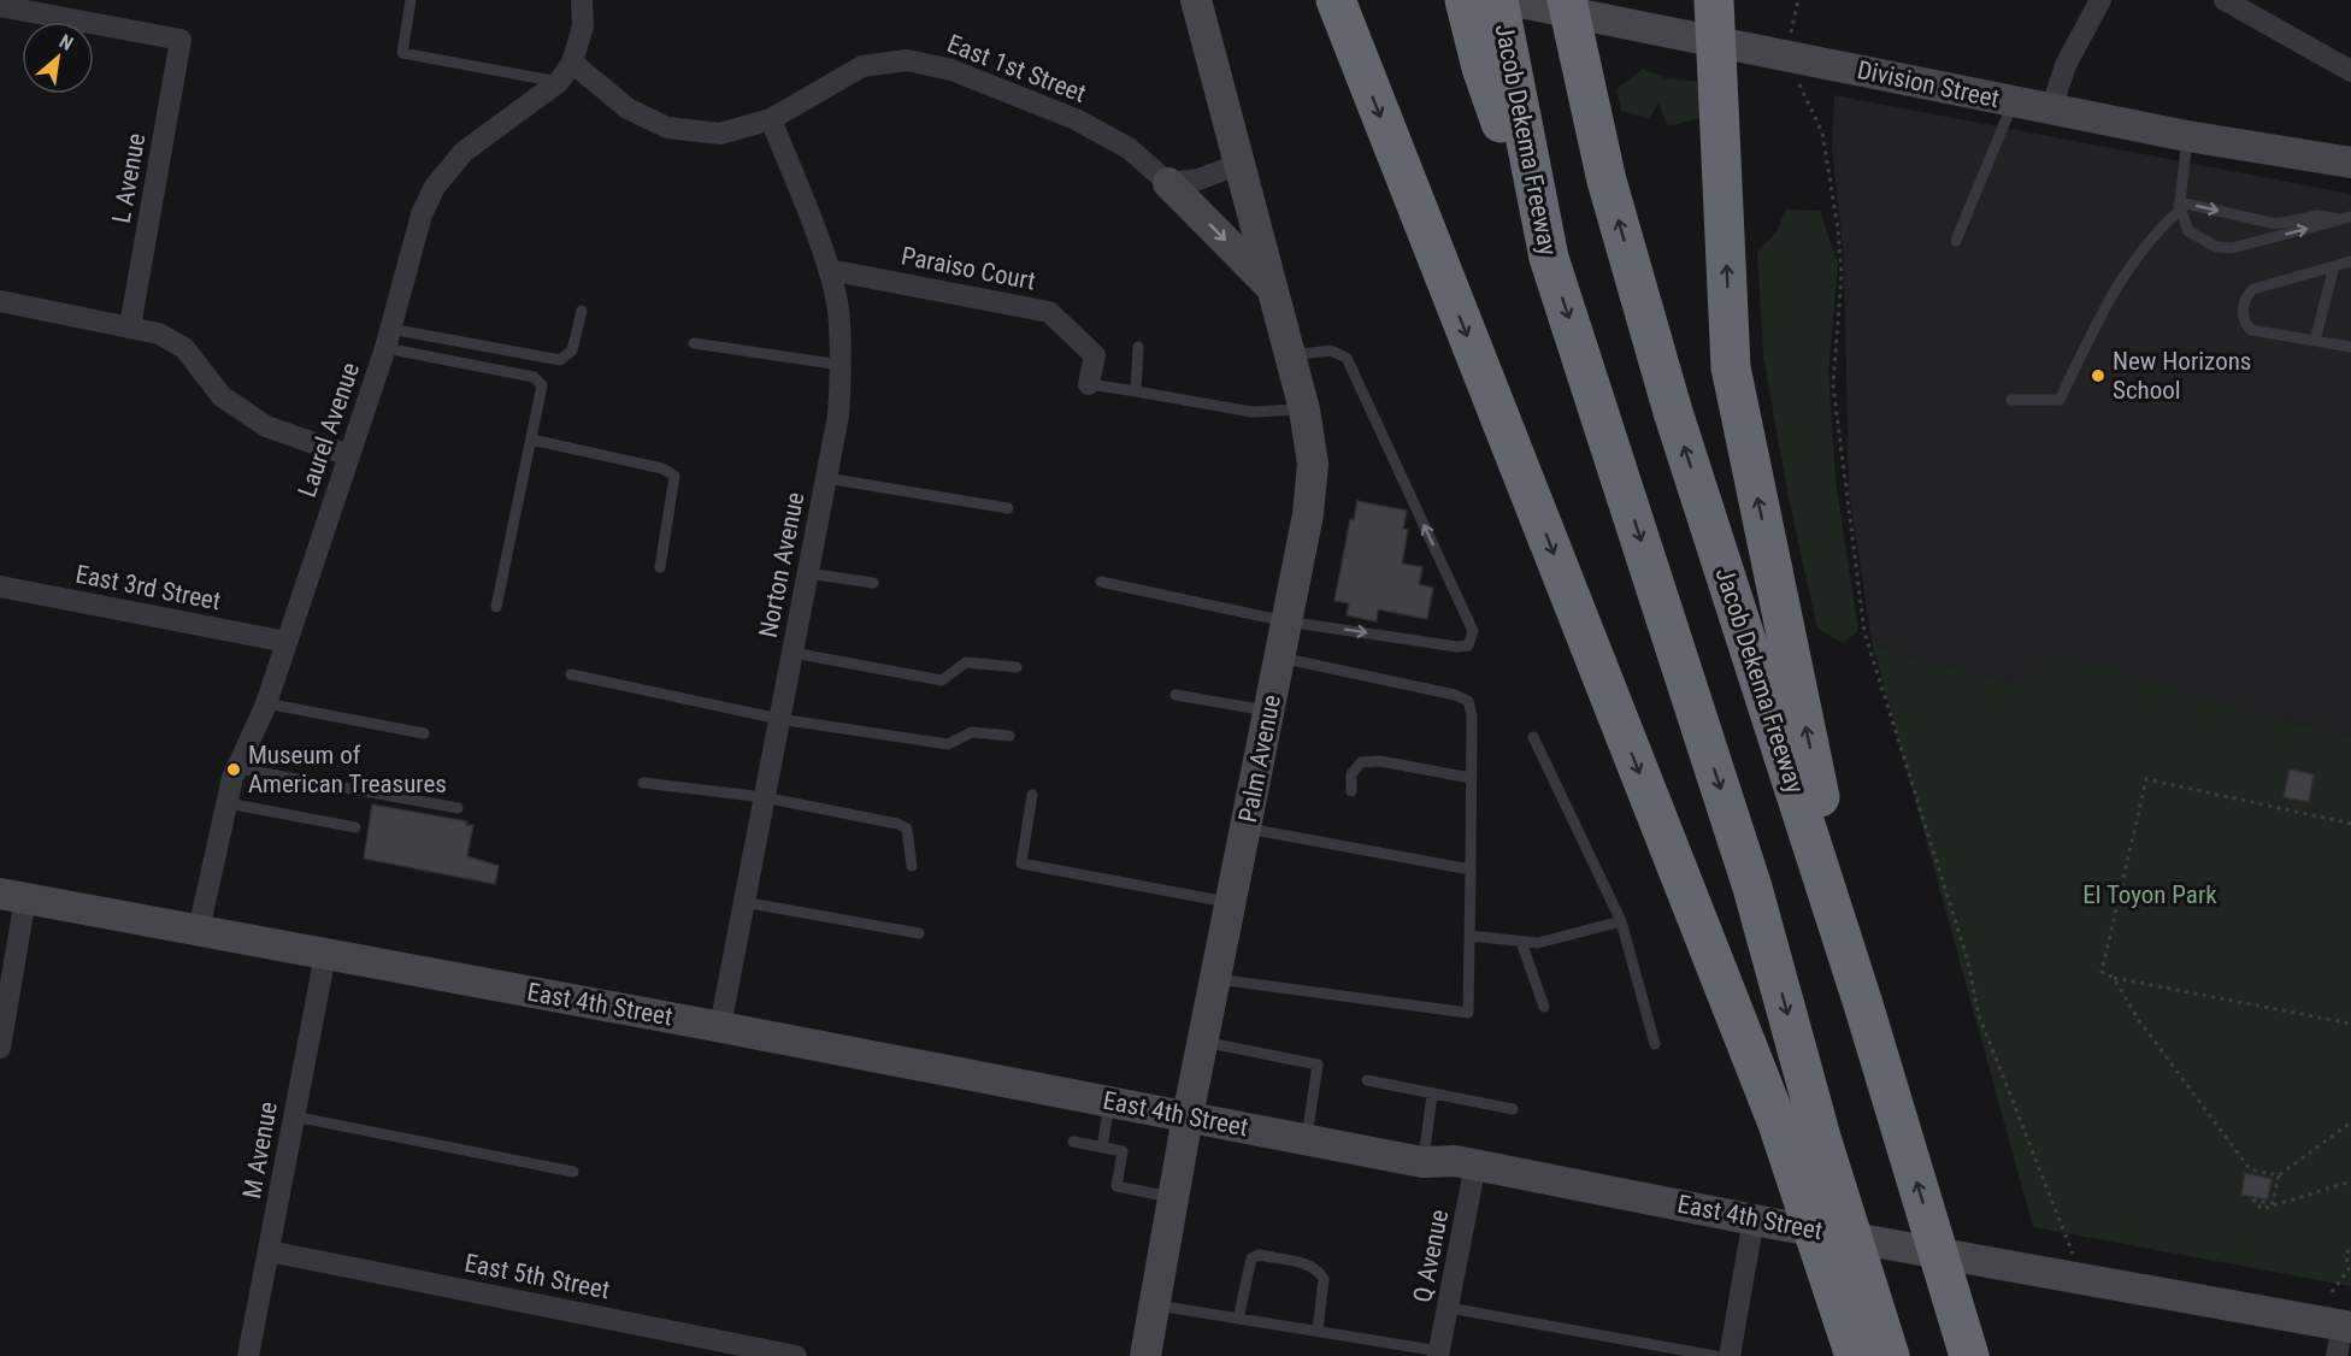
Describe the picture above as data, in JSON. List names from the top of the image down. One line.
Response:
{"streets":{"highway":["Jacob Dekema Freeway"],"street":["East 1st Street","Division Street","L Avenue","Paraiso Court","Laurel Avenue","Norton Avenue","East 3rd Street","Palm Avenue","East 4th Street","M Avenue","Q Avenue","East 5th Street"]},"crossings":[["East 1st Street","Laurel Avenue"],["East 1st Street","Norton Avenue"],["Paraiso Court","Norton Avenue"],["Laurel Avenue","East 3rd Street"],["Laurel Avenue","East 4th Street"],["Norton Avenue","East 4th Street"],["Palm Avenue","East 4th Street"],["East 4th Street","M Avenue"],["East 4th Street","Q Avenue"],["M Avenue","East 5th Street"]],"parks":["El Toyon Park"],"places":["New Horizons School","Museum of American Treasures"],"north":"top right"}
